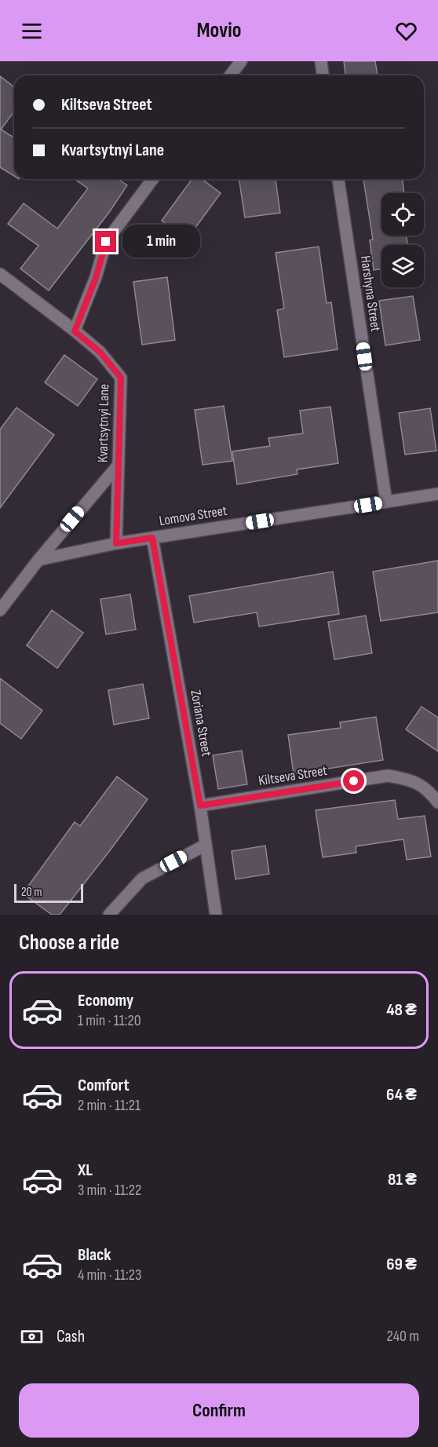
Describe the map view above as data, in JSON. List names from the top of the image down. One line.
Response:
{"streets":{"street":["Harshyna Street","Kvartsytnyi Lane","Lomova Street","Zoriana Street","Kiltseva Street"]},"crossings":[["Harshyna Street","Lomova Street"],["Kvartsytnyi Lane","Lomova Street"],["Lomova Street","Zoriana Street"],["Zoriana Street","Kiltseva Street"]],"scale_bar":"20 m","page":{"header":"Movio","banner":["Kiltseva Street","Kvartsytnyi Lane"],"bubble":"1 min","scale":"20 m","heading":"Choose a ride","list":[{"name":"Economy","note":"1 min · 11:20","value":"48 ₴"},{"name":"Comfort","note":"2 min · 11:21","value":"64 ₴"},{"name":"XL","note":"3 min · 11:22","value":"81 ₴"},{"name":"Black","note":"4 min · 11:23","value":"69 ₴"}],"pay":["Cash","240 m"],"buttons":"Confirm"}}
